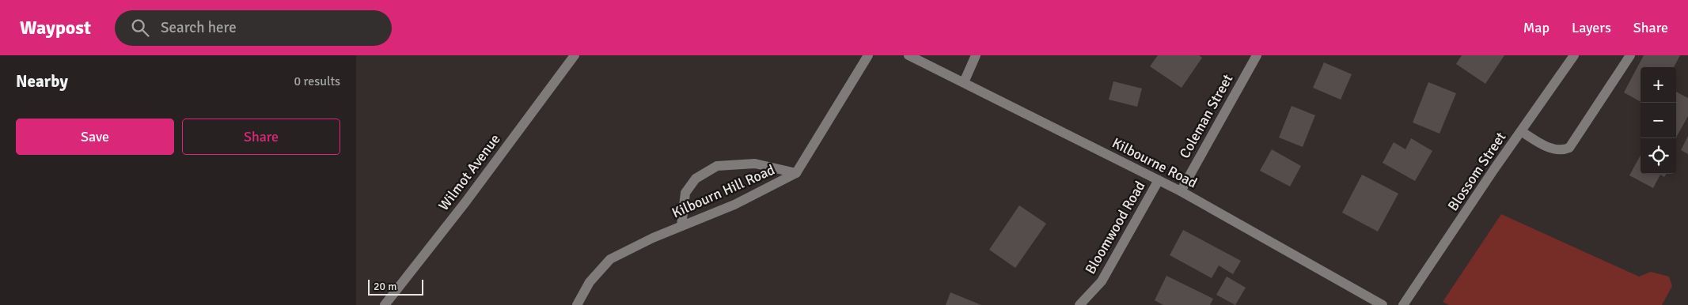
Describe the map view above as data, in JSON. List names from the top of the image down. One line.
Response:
{"streets":{"street":["Coleman Street","Kilbourne Road","Blossom Street","Wilmot Avenue","Kilbourn Hill Road","Bloomwood Road"]},"crossings":[["Coleman Street","Kilbourne Road"],["Kilbourne Road","Bloomwood Road"]],"scale_bar":"20 m","page":{"header":"Waypost","search":"Search here","nav":["Map","Layers","Share"],"heading":["Nearby","0 results"],"map_buttons":["+","−"],"buttons":["Save","Share"],"scale":"20 m"}}
